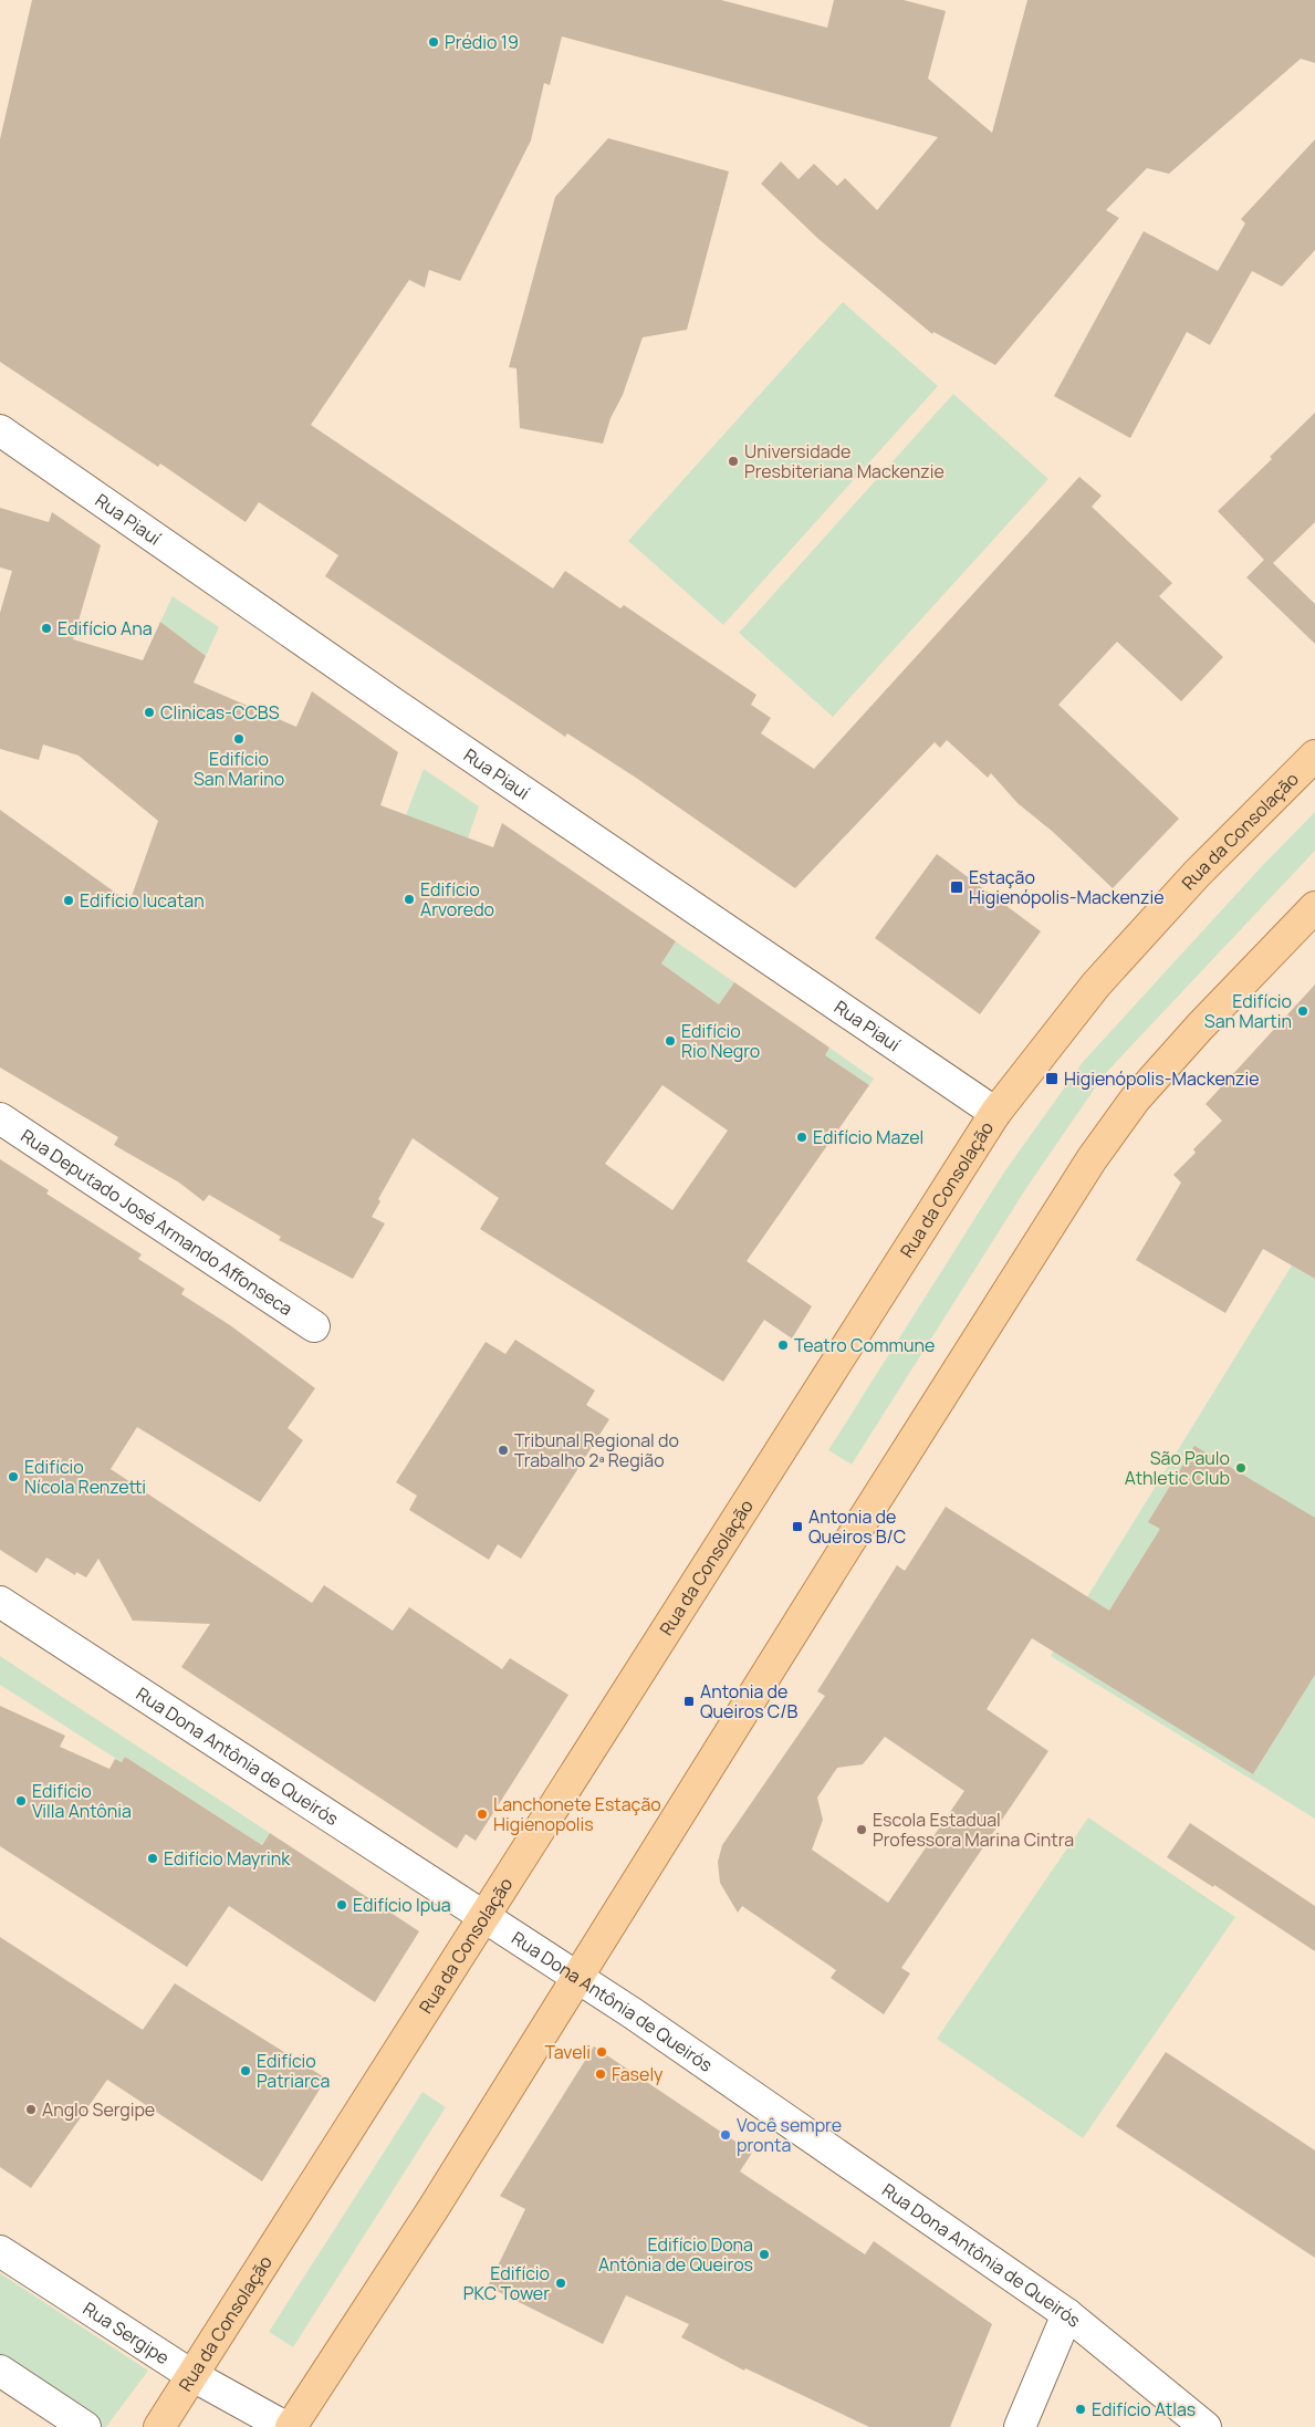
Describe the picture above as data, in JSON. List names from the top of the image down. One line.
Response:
{"streets":{"main road":["Rua da Consolação"],"street":["Rua Piauí","Rua Deputado José Armando Affonseca","Rua Dona Antônia de Queirós","Rua Sergipe"]},"crossings":[["Rua Piauí","Rua da Consolação"],["Rua da Consolação","Rua Dona Antônia de Queirós"],["Rua da Consolação","Rua Sergipe"]],"places":{"other":["Prédio 19","Universidade Presbiteriana Mackenzie","Edifício Ana","Clinicas-CCBS","Edifício San Marino","Edifício Arvoredo","Edifício Iucatan","Edifício San Martin","Edifício Rio Negro","Edifício Mazel","Teatro Commune","Tribunal Regional do Trabalho 2ª Região","São Paulo Athletic Club","Edifício Nícola Renzetti","Edifício Villa Antônia","Lanchonete Estação Higienopolis","Escola Estadual Professora Marina Cintra","Edifício Mayrink","Edifício Ipua","Taveli","Edifício Patriarca","Fasely","Anglo Sergipe","Você sempre pronta","Edifício Dona Antônia de Queiros","Edifício PKC Tower","Edifício Atlas"],"transit":["Estação Higienópolis-Mackenzie","Higienópolis-Mackenzie","Antonia de Queiros B/C","Antonia de Queiros C/B"]}}
